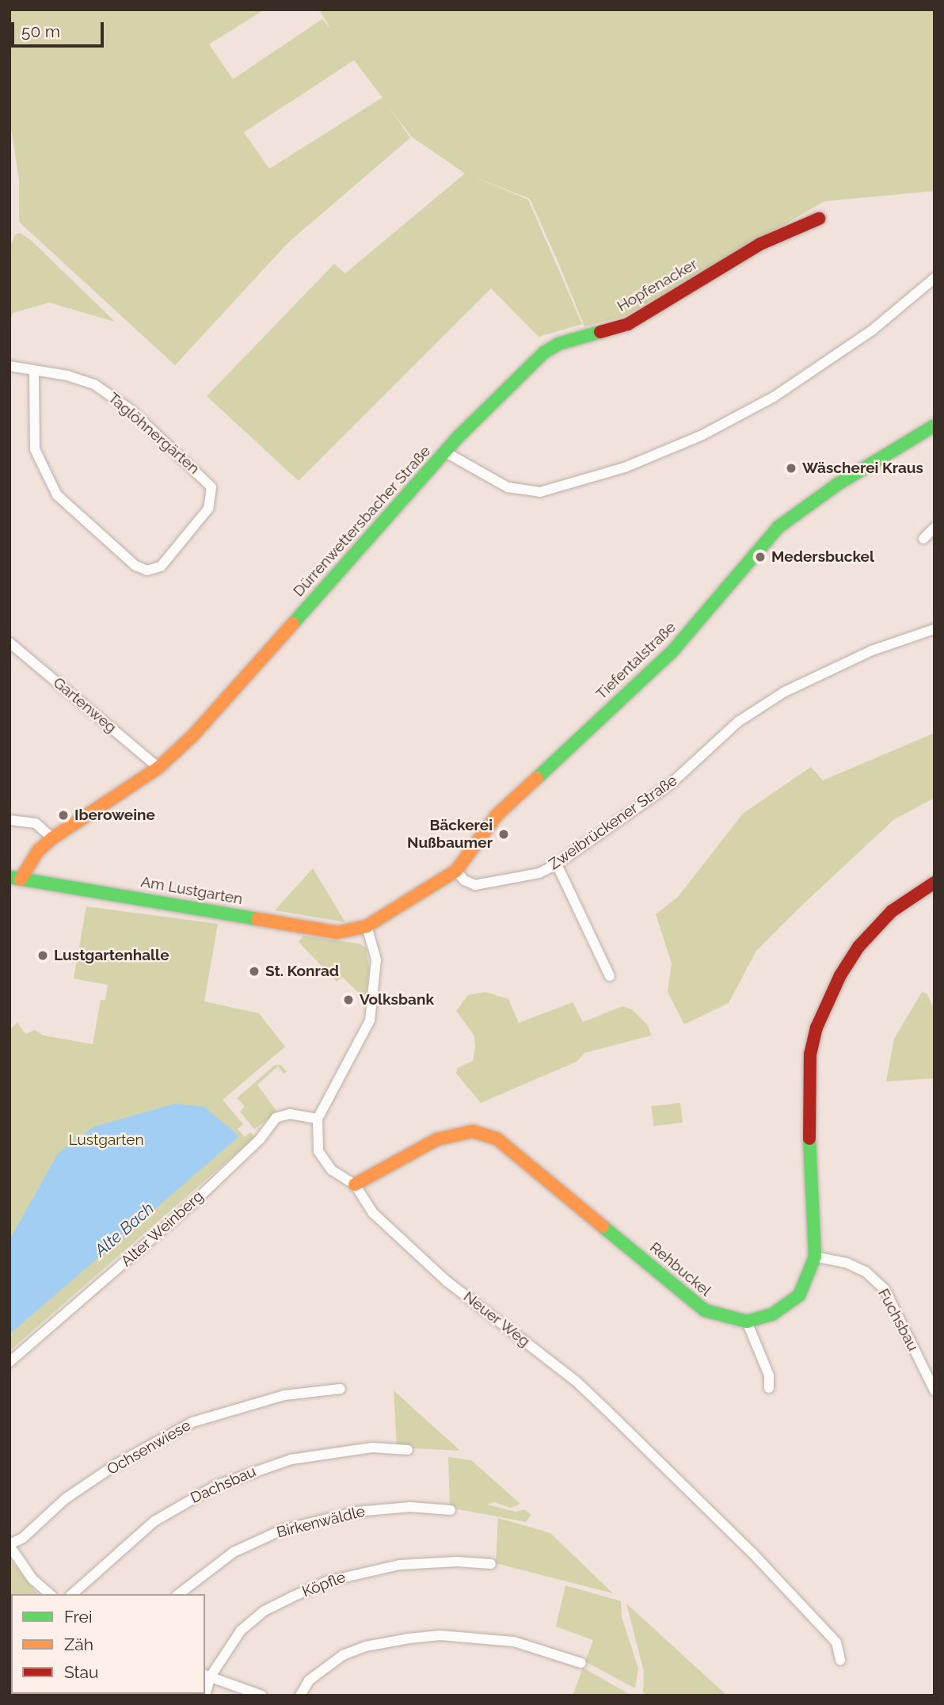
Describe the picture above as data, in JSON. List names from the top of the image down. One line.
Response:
{"streets":{"street":["Hopfenacker","Taglöhnergärten","Dürrenwettersbacher Straße","Tiefentalstraße","Gartenweg","Zweibrückener Straße","Am Lustgarten","Alter Weinberg","Rehbuckel","Neuer Weg","Fuchsbau","Ochsenwiese","Dachsbau","Birkenwäldle","Köpfle"]},"crossings":[["Hopfenacker","Dürrenwettersbacher Straße"],["Dürrenwettersbacher Straße","Gartenweg"],["Dürrenwettersbacher Straße","Am Lustgarten"],["Tiefentalstraße","Zweibrückener Straße"],["Tiefentalstraße","Am Lustgarten"],["Tiefentalstraße","Neuer Weg"],["Am Lustgarten","Neuer Weg"],["Alter Weinberg","Neuer Weg"],["Rehbuckel","Neuer Weg"]],"water":["Alte Bach"],"parks":["Lustgarten"],"places":["Wäscherei Kraus","Medersbuckel","Iberoweine","Bäckerei Nußbaumer","Lustgartenhalle","St. Konrad","Volksbank"],"legend":["Frei","Zäh","Stau"],"scale_bar":"50 m"}
